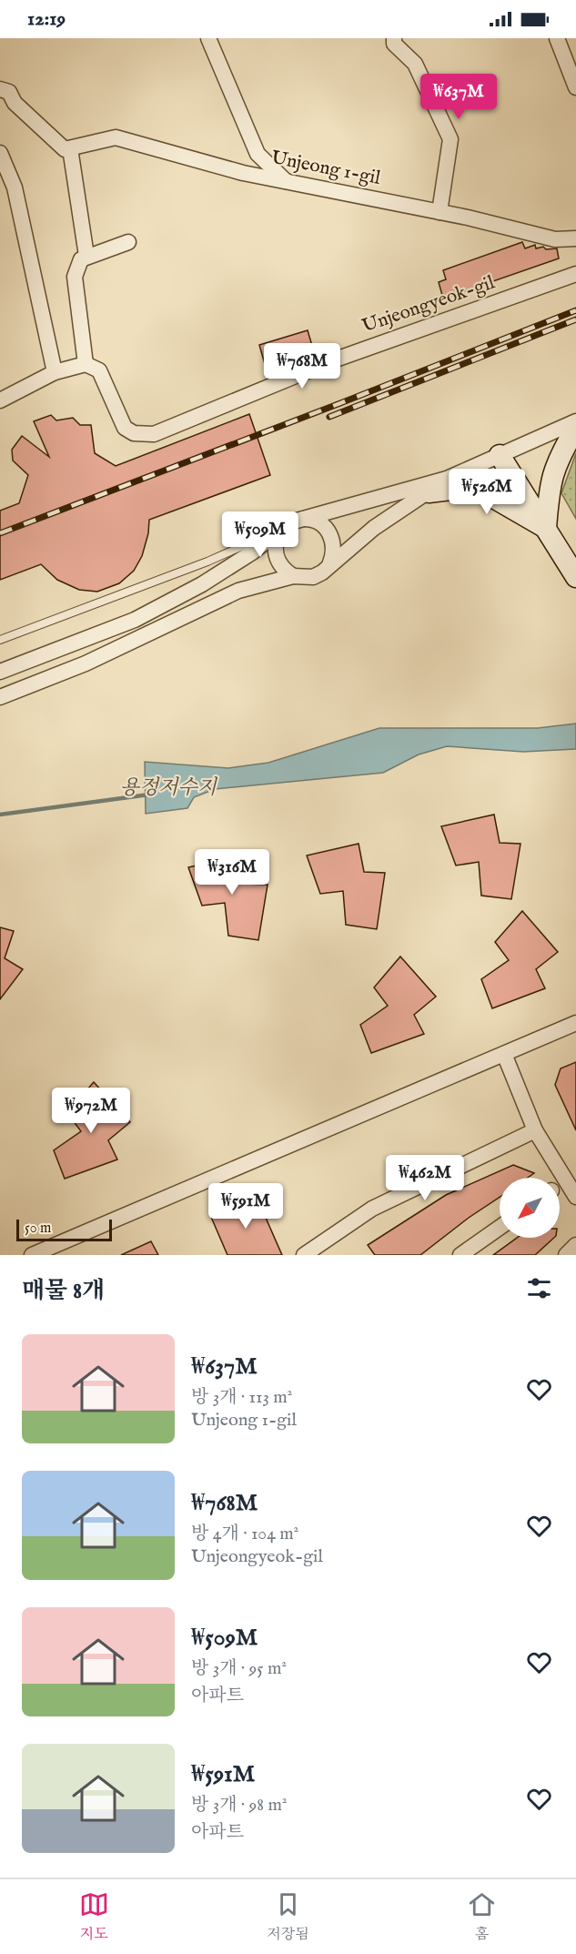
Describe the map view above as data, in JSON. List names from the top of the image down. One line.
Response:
{"streets":{"street":["Unjeong 1-gil","Unjeongyeok-gil"]},"water":["용정저수지"],"scale_bar":"50 m","north":"bottom left","page":{"status":"12:19","price":["₩637M","₩768M","₩526M","₩509M","₩316M","₩972M","₩462M","₩591M"],"scale":"50 m","heading":"매물 8개","list":[{"name":"₩637M","note":"방 3개 · 113 m² · Unjeong 1-gil"},{"name":"₩768M","note":"방 4개 · 104 m² · Unjeongyeok-gil"},{"name":"₩509M","note":"방 3개 · 95 m² · 아파트"},{"name":"₩591M","note":"방 3개 · 98 m² · 아파트"}],"tabs":["지도","저장됨","홈"]}}
